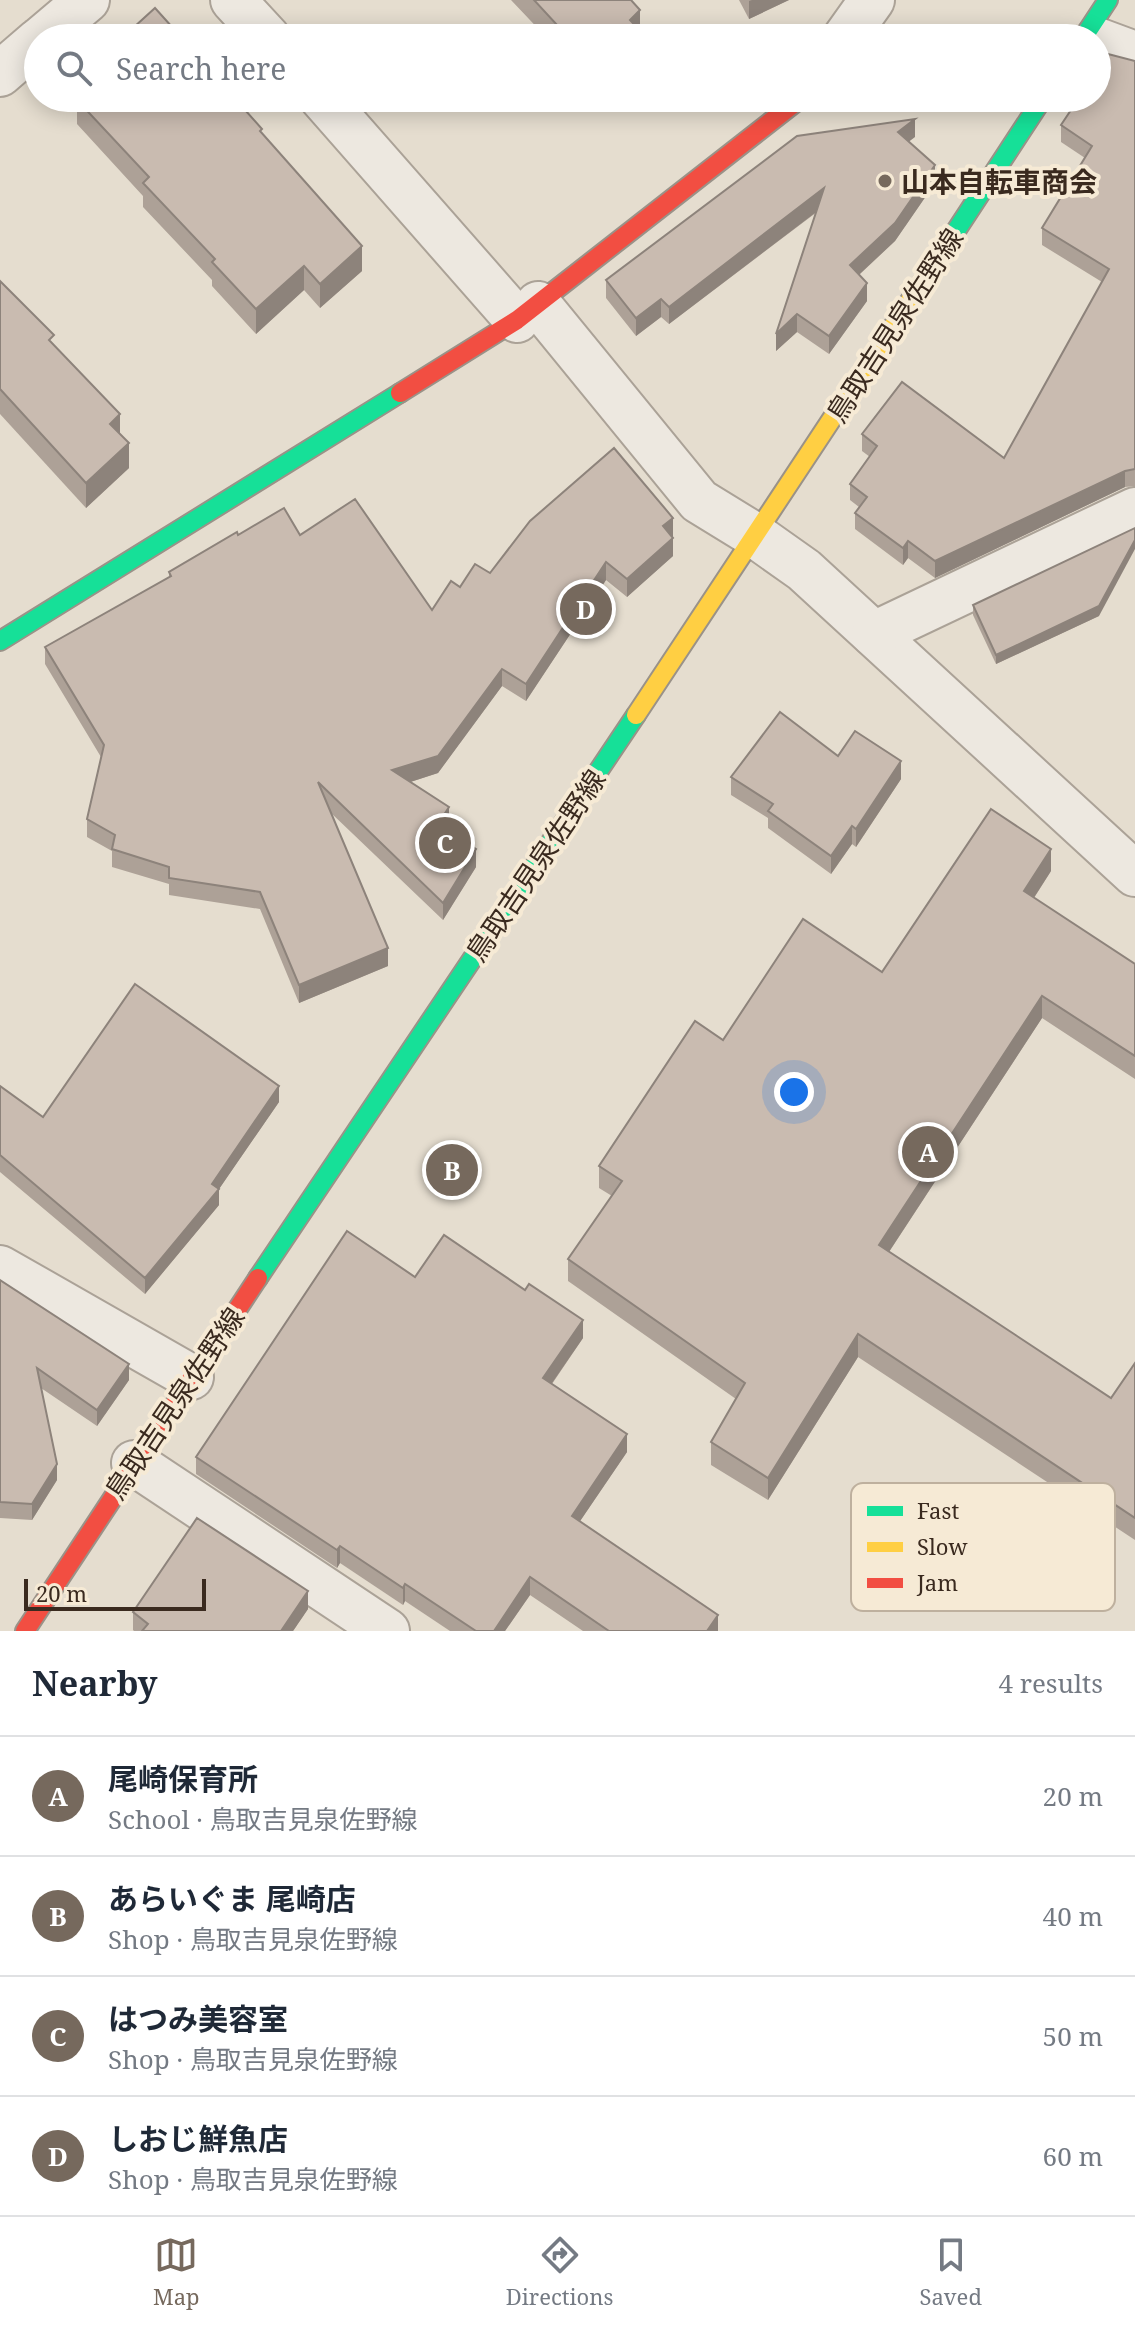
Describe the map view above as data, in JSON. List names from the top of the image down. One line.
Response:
{"streets":{"main road":["鳥取吉見泉佐野線"]},"places":["山本自転車商会"],"legend":["Fast","Slow","Jam"],"scale_bar":"20 m","page":{"search":"Search here","pins":["D","C","A","B"],"scale":"20 m","heading":["Nearby","4 results"],"list":[{"mark":"A","name":"尾崎保育所","note":"School · 鳥取吉見泉佐野線","value":"20 m"},{"mark":"B","name":"あらいぐま 尾崎店","note":"Shop · 鳥取吉見泉佐野線","value":"40 m"},{"mark":"C","name":"はつみ美容室","note":"Shop · 鳥取吉見泉佐野線","value":"50 m"},{"mark":"D","name":"しおじ鮮魚店","note":"Shop · 鳥取吉見泉佐野線","value":"60 m"}],"nav":["Map","Directions","Saved"]}}
